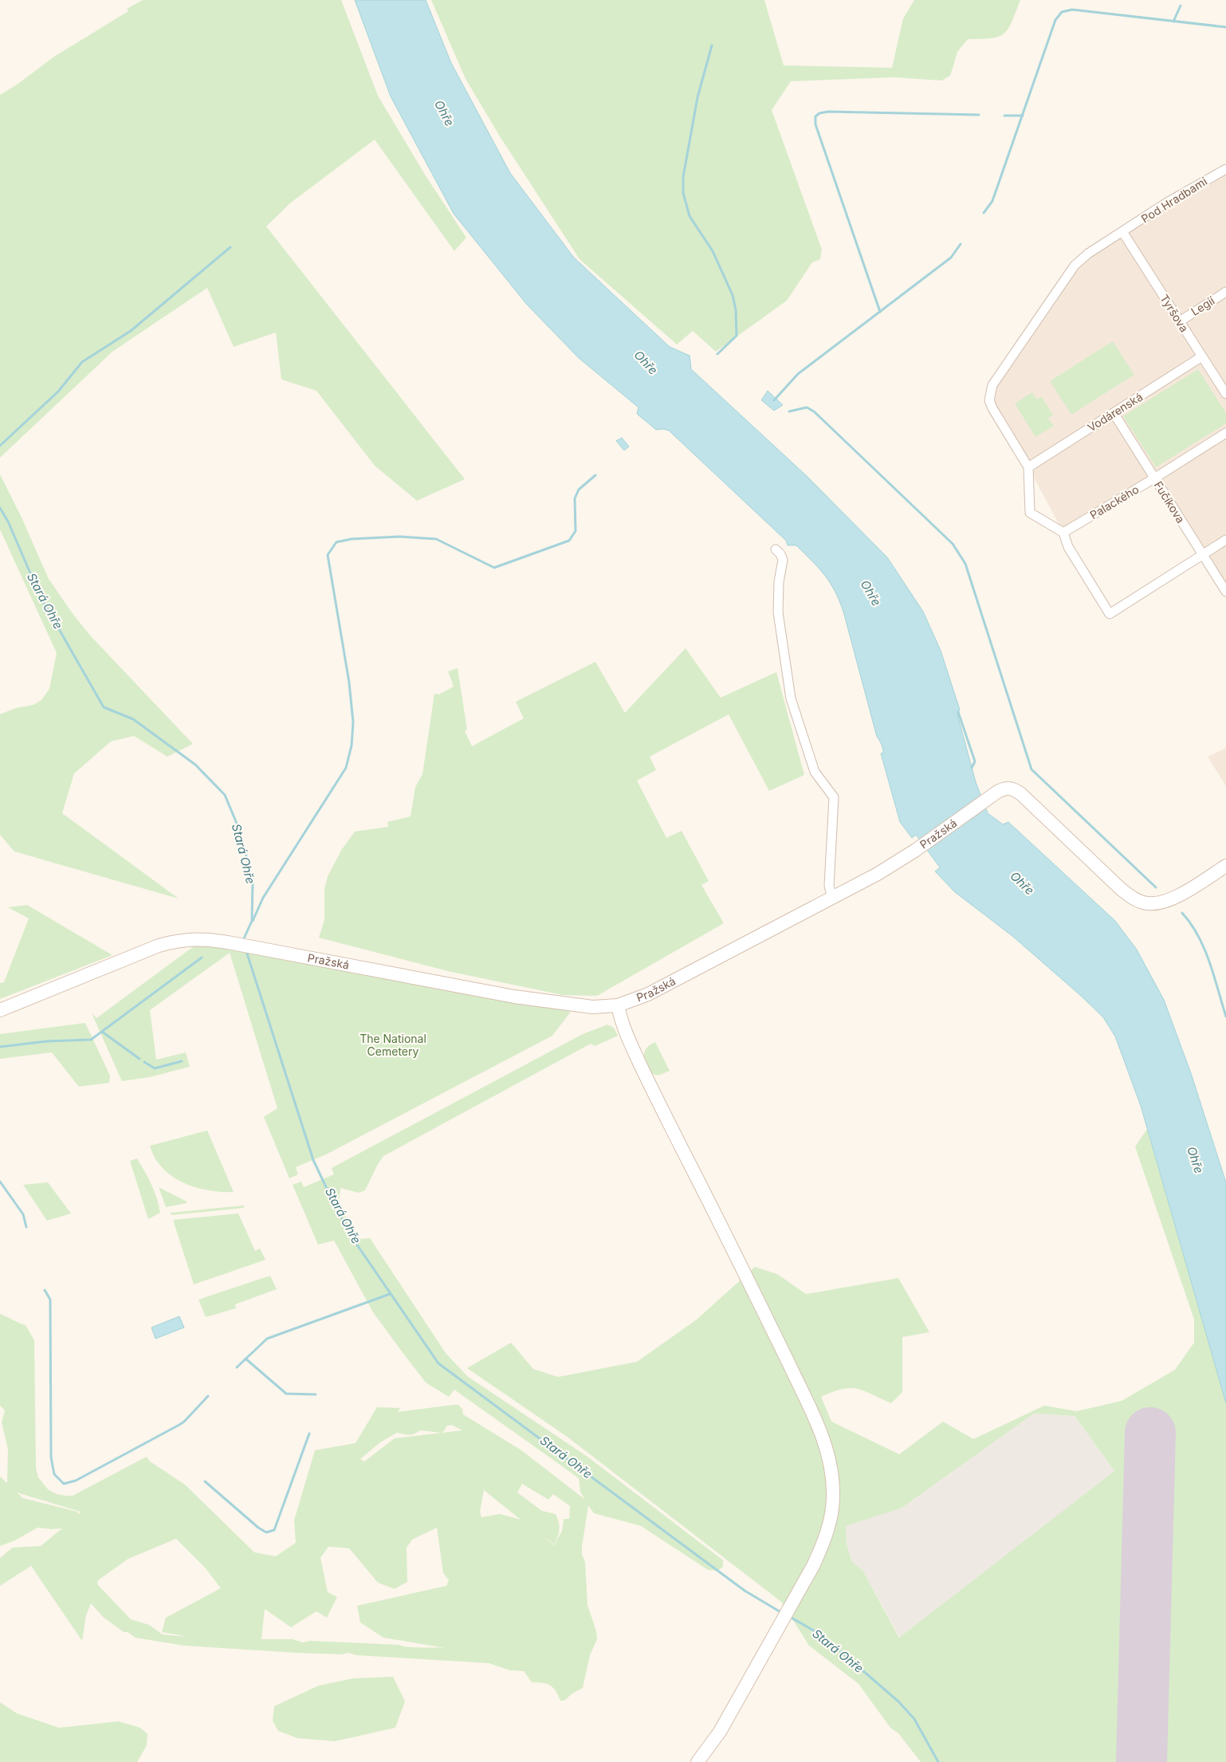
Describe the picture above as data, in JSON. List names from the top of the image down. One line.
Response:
{"streets":{"main road":["Pražská"],"street":["Pod Hradbami","Legií","Tyršova","Vodárenská","Palackého","Fučíkova"]},"crossings":[["Pod Hradbami","Tyršova"],["Pod Hradbami","Vodárenská"],["Legií","Tyršova"],["Tyršova","Vodárenská"],["Vodárenská","Fučíkova"],["Palackého","Fučíkova"]],"water":["Ohře","Stará Ohře"],"parks":["The National Cemetery"]}
